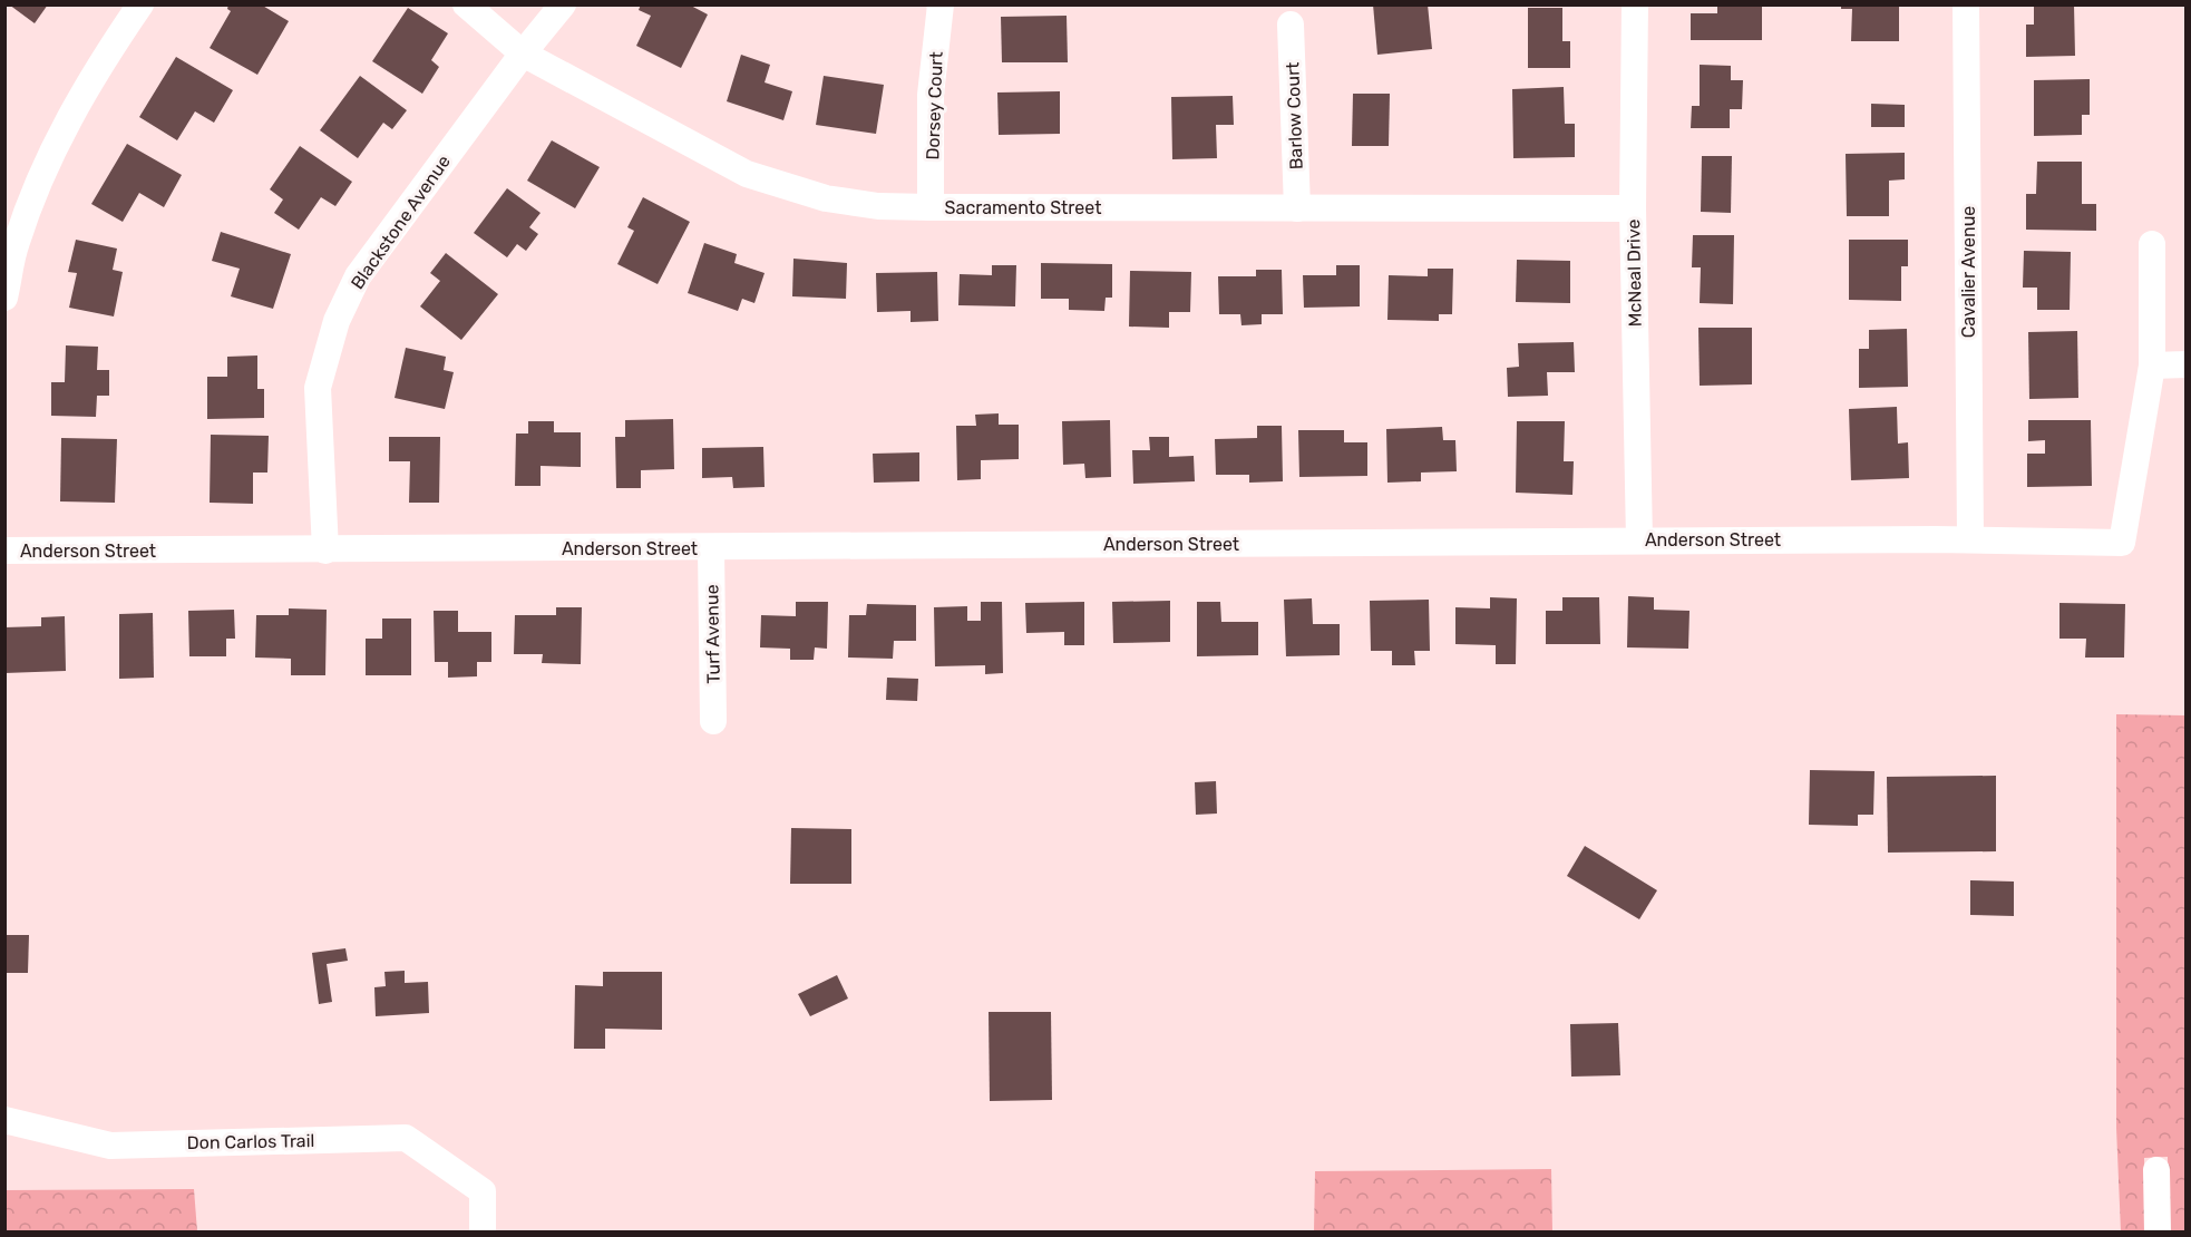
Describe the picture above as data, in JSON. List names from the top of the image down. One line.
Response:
{"streets":{"street":["Dorsey Court","Barlow Court","Sacramento Street","Blackstone Avenue","Cavalier Avenue","McNeal Drive","Anderson Street","Turf Avenue","Don Carlos Trail"]},"crossings":[["Dorsey Court","Sacramento Street"],["Barlow Court","Sacramento Street"],["Sacramento Street","Blackstone Avenue"],["Sacramento Street","McNeal Drive"],["Blackstone Avenue","Anderson Street"],["Cavalier Avenue","Anderson Street"],["McNeal Drive","Anderson Street"],["Anderson Street","Turf Avenue"]]}
